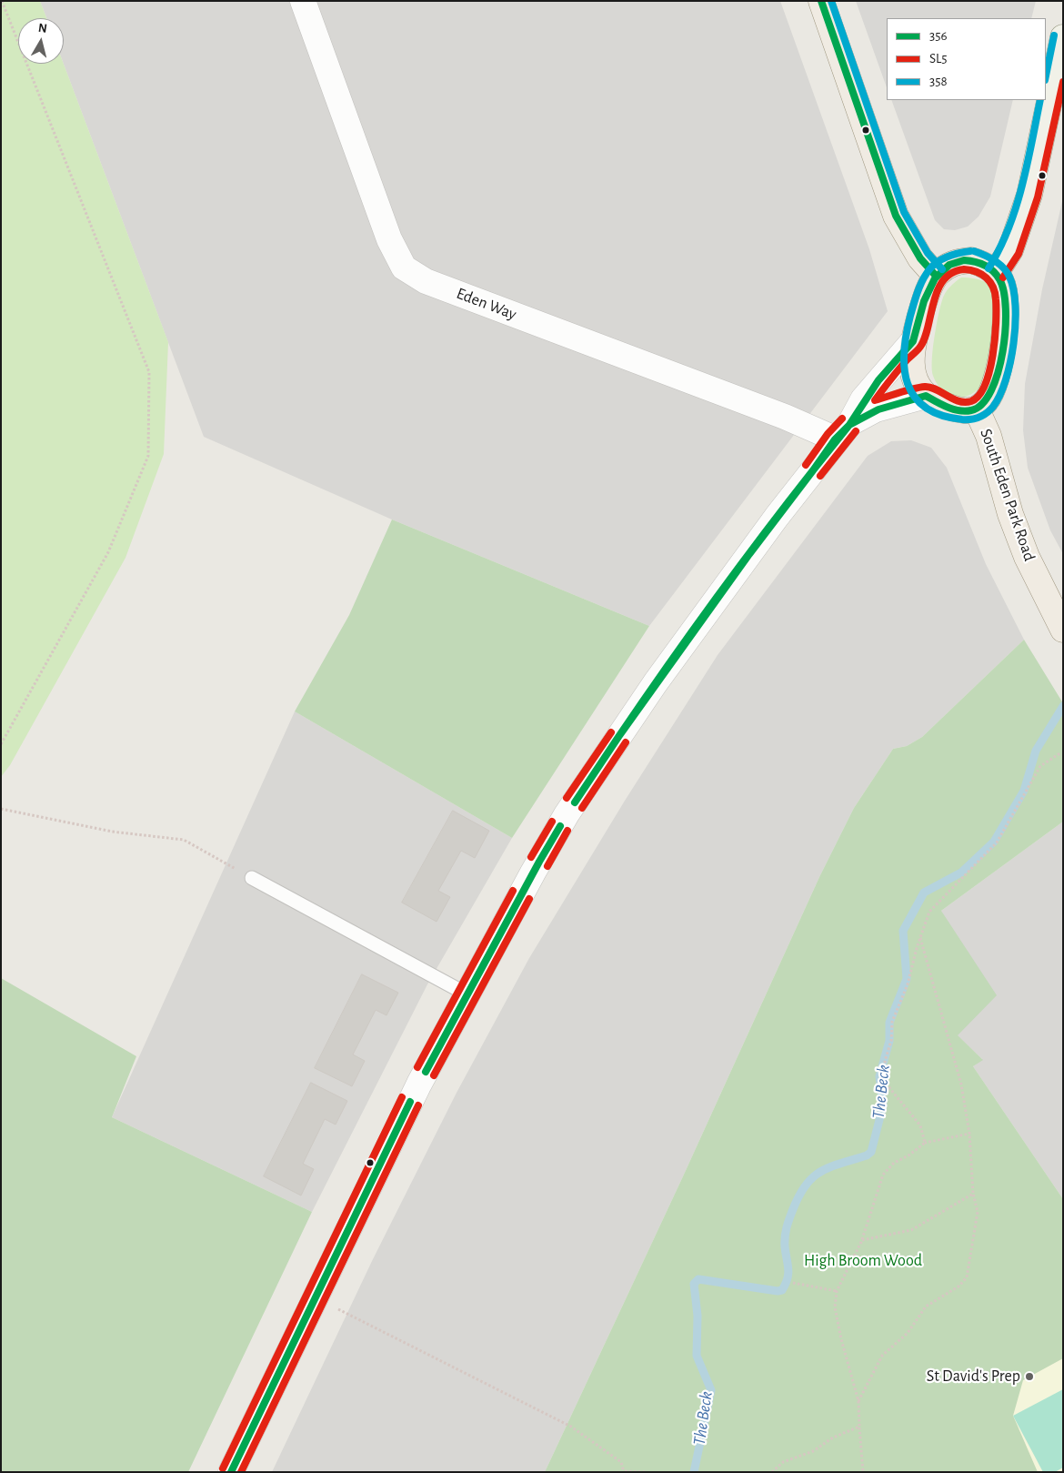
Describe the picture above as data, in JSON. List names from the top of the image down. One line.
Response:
{"streets":{"main road":["South Eden Park Road"],"street":["Eden Way"]},"water":["The Beck"],"parks":["High Broom Wood"],"places":["St David's Prep"],"lines":["transit line 356","transit line 358","transit line SL5"],"legend":["356","SL5","358"],"north":"top"}
